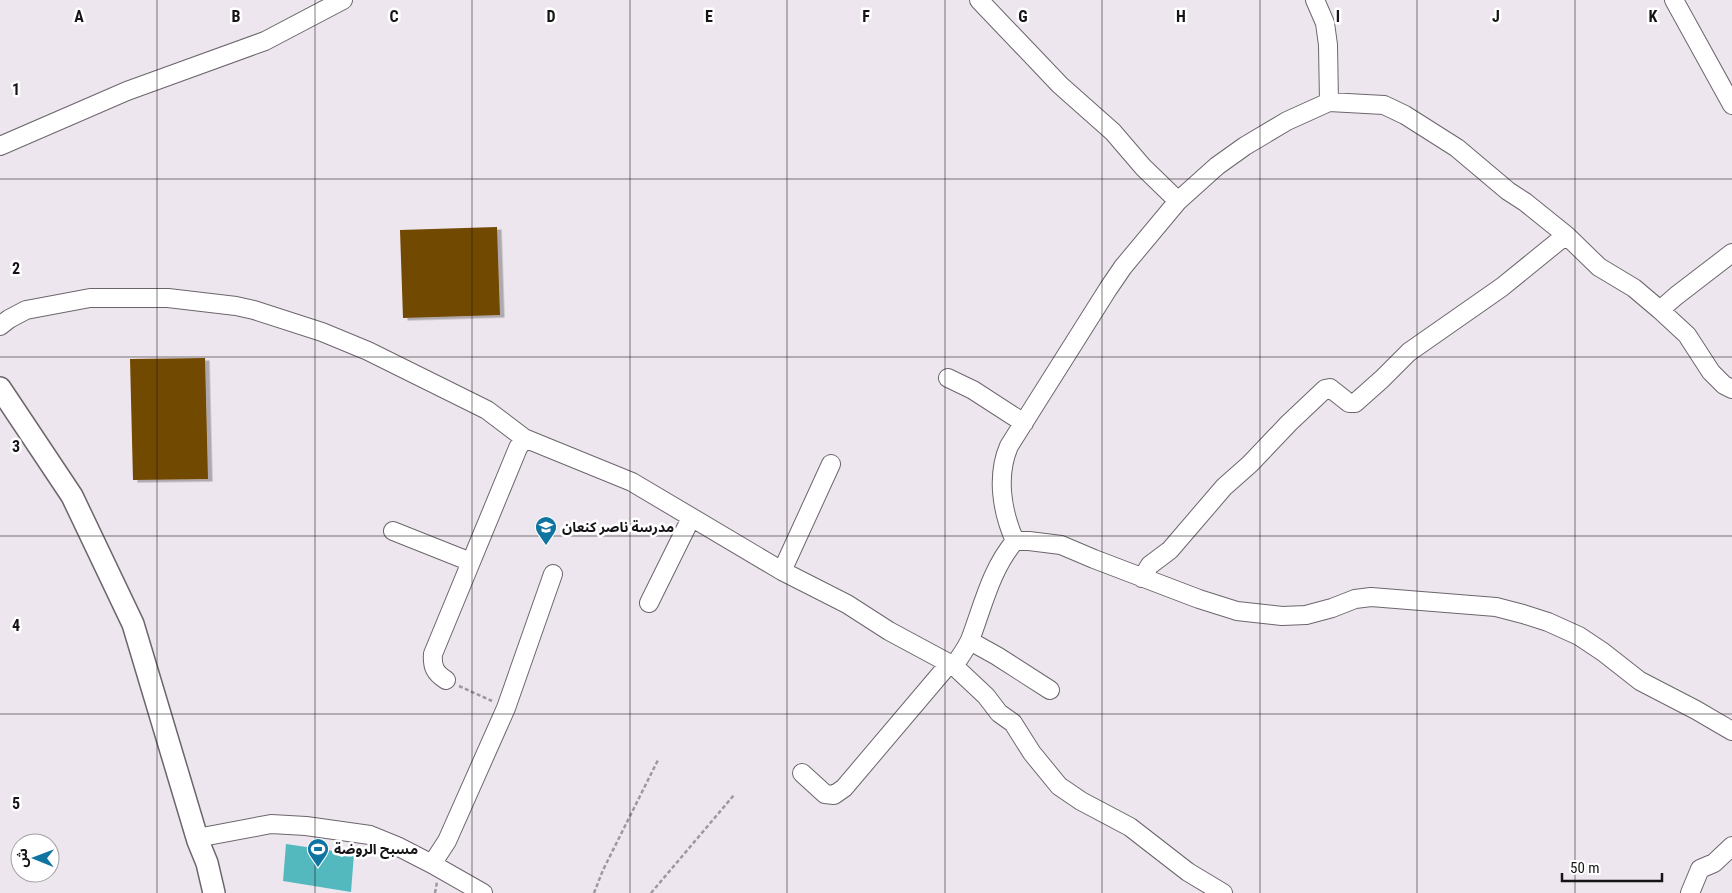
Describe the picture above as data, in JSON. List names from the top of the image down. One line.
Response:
{"places":{"school or university":["مدرسة ناصر كنعان"],"sports":["مسبح الروضة"]},"scale_bar":"50 m","north":"left","grid":{"columns":["A","B","C","D","E","F","G","H","I","J","K"],"rows":["1","2","3","4","5"]}}
